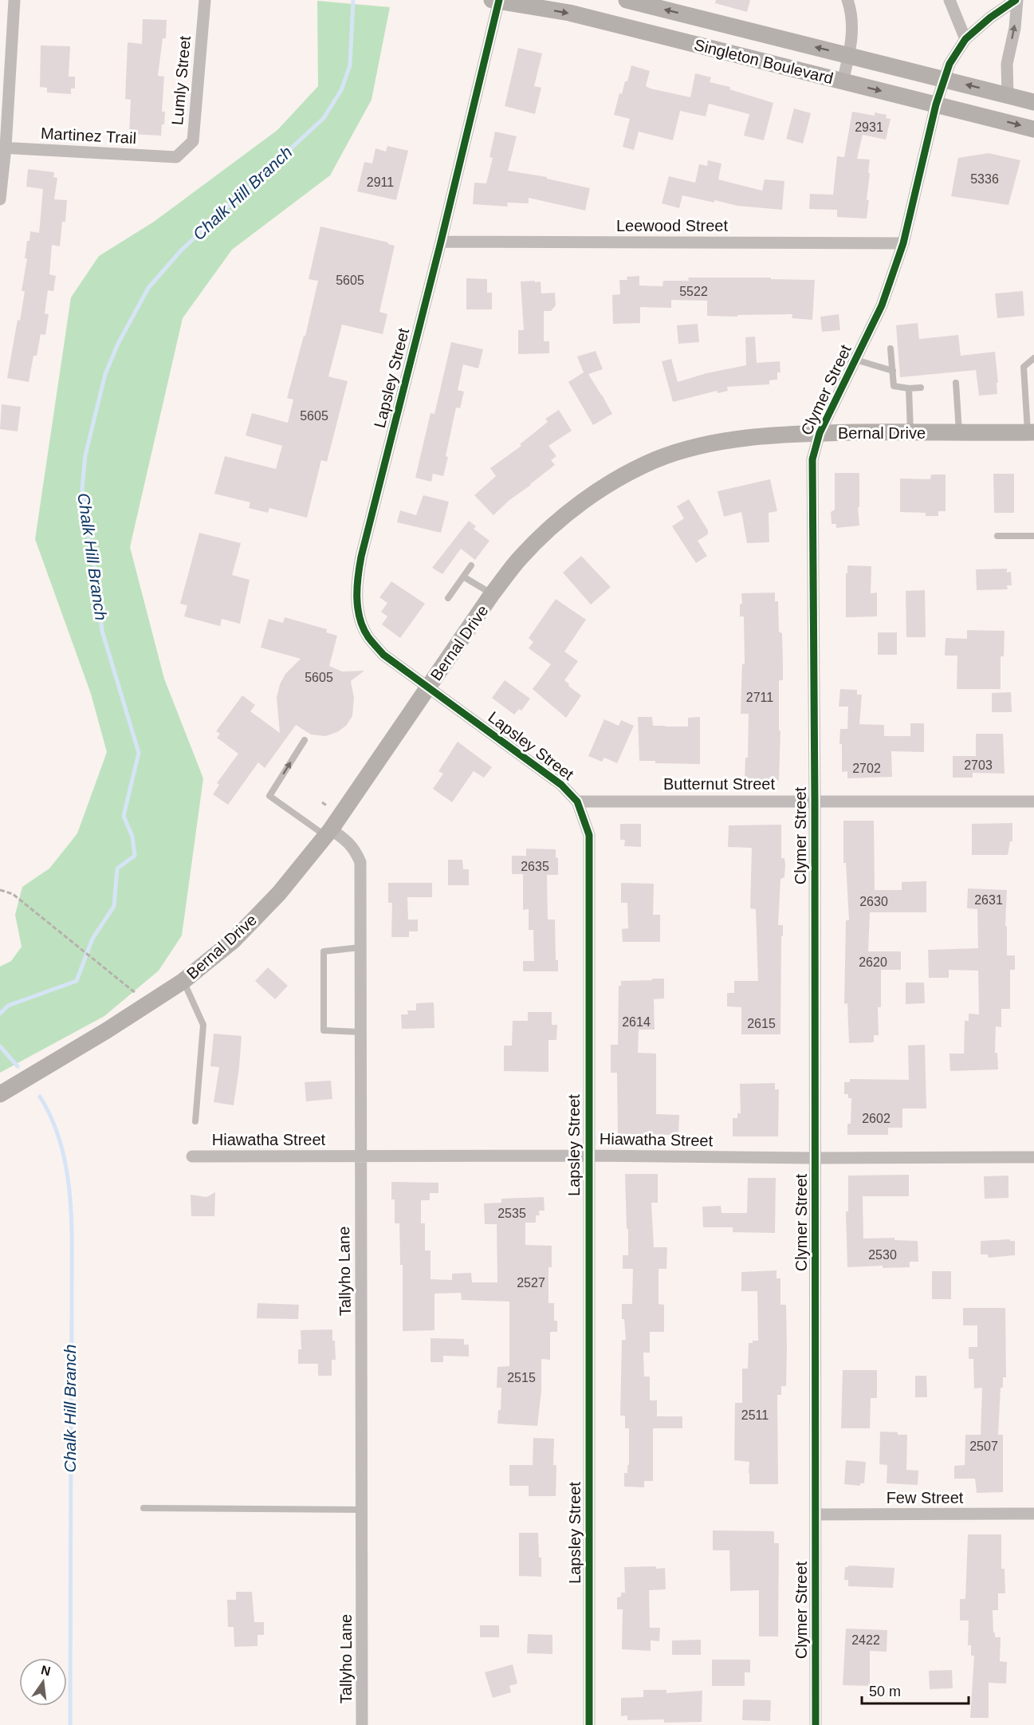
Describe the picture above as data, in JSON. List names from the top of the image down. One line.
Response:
{"streets":{"street":["Singleton Boulevard","Lumly Street","Martinez Trail","Leewood Street","Lapsley Street","Clymer Street","Bernal Drive","Butternut Street","Hiawatha Street","Tallyho Lane","Few Street"]},"crossings":[["Singleton Boulevard","Lapsley Street"],["Singleton Boulevard","Clymer Street"],["Lumly Street","Martinez Trail"],["Leewood Street","Lapsley Street"],["Leewood Street","Clymer Street"],["Lapsley Street","Bernal Drive"],["Lapsley Street","Butternut Street"],["Lapsley Street","Hiawatha Street"],["Clymer Street","Bernal Drive"],["Clymer Street","Butternut Street"],["Clymer Street","Hiawatha Street"],["Clymer Street","Few Street"],["Bernal Drive","Tallyho Lane"],["Hiawatha Street","Tallyho Lane"]],"water":["Chalk Hill Branch"],"house_numbers":["2931","5336","2911","5605","5522","5605","5605","2711","2703","2702","2635","2631","2630","2620","2614","2615","2602","2535","2530","2527","2515","2511","2507","2422"],"scale_bar":"50 m","north":"top"}
